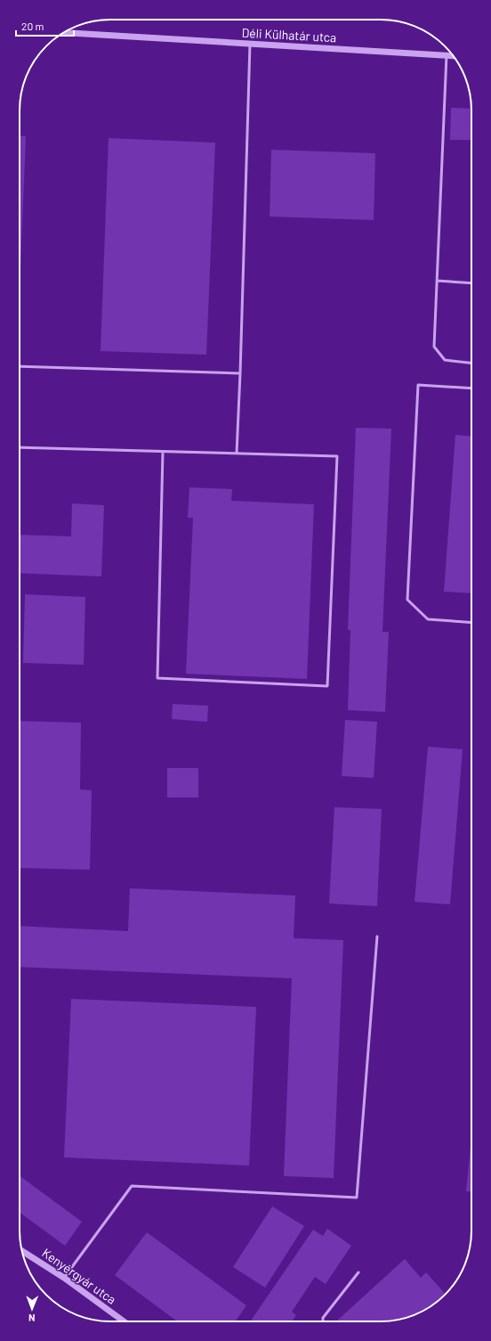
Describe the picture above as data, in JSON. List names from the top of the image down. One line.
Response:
{"streets":{"street":["Déli Külhatár utca","Kenyérgyár utca"]},"scale_bar":"20 m","north":"bottom"}
